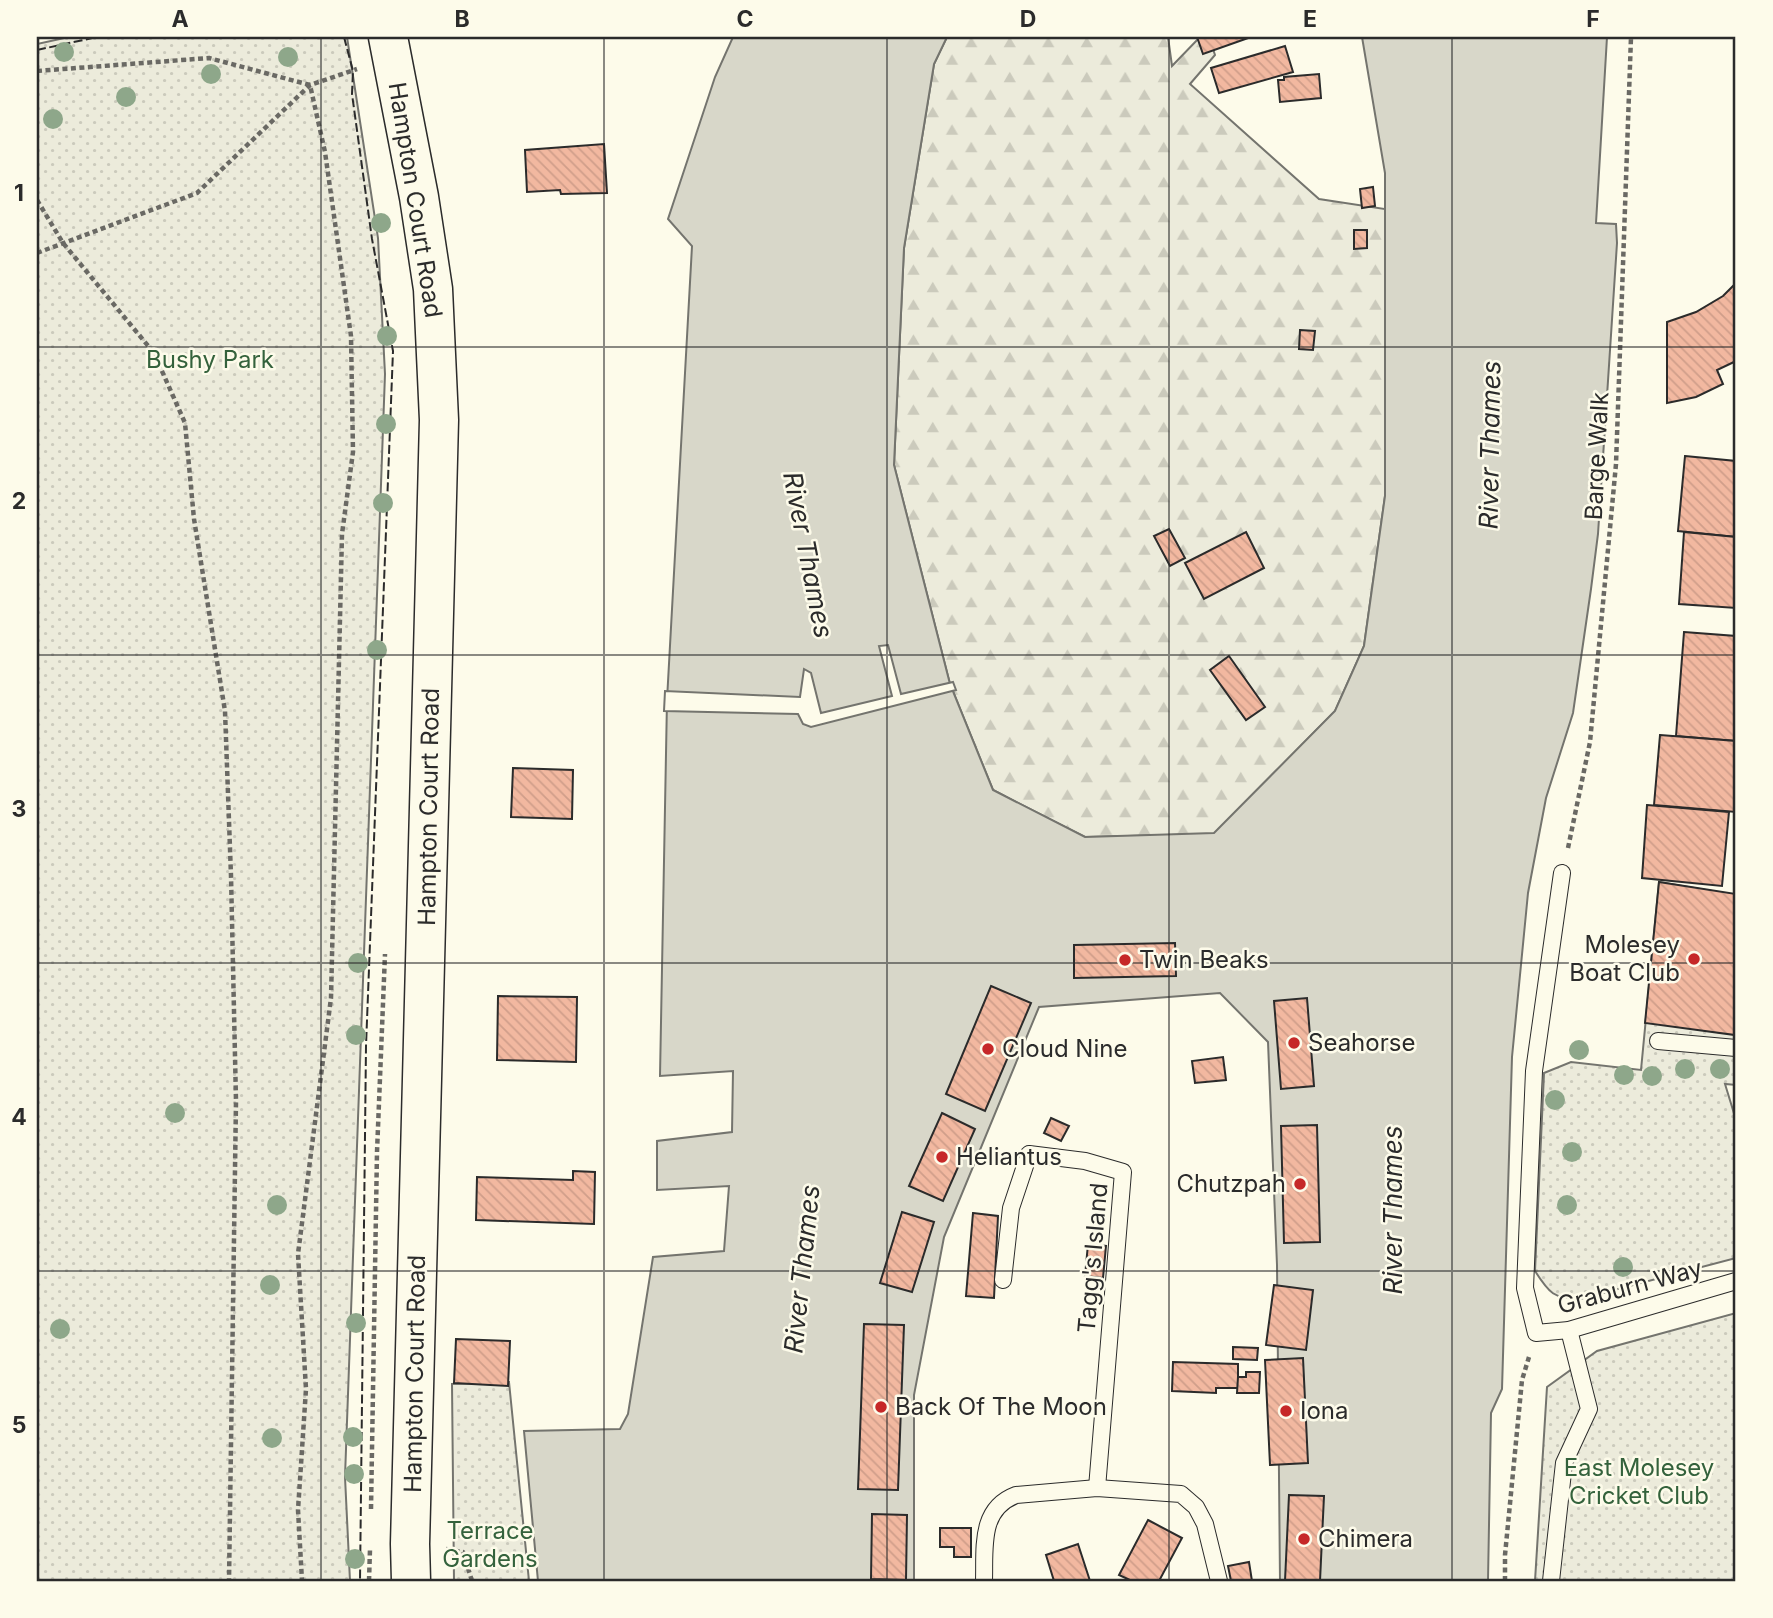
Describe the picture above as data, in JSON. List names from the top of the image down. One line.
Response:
{"streets":{"highway":["Hampton Court Road"],"lane":["Tagg's Island","Graburn Way"],"path":["Barge Walk"]},"water":["River Thames"],"parks":["Bushy Park","East Molesey Cricket Club","Terrace Gardens"],"places":["Molesey Boat Club","Twin Beaks","Seahorse","Cloud Nine","Heliantus","Chutzpah","Back Of The Moon","Iona","Chimera"],"grid":{"columns":["A","B","C","D","E","F"],"rows":["1","2","3","4","5"]}}
